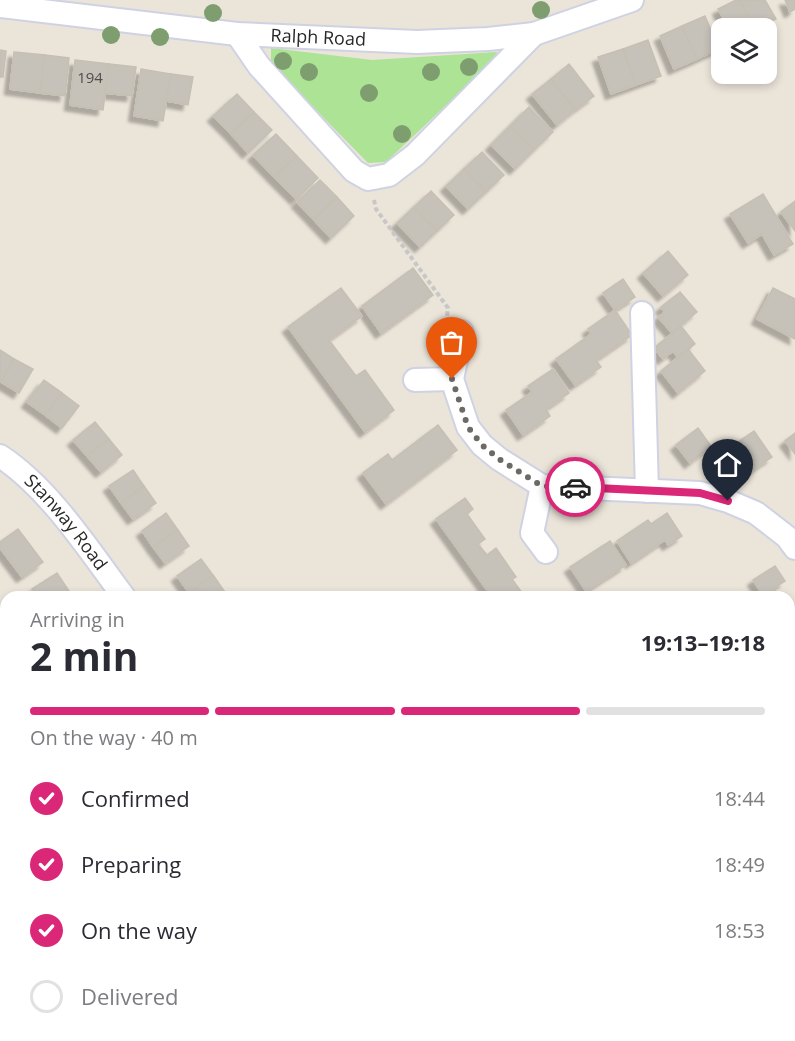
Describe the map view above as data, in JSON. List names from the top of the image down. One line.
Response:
{"streets":{"street":["Ralph Road","Stanway Road"]},"house_numbers":["194"],"page":{"heading":["2 min","Arriving in","19:13–19:18"],"bar":"On the way · 40 m","list":[["Confirmed","18:44"],["Preparing","18:49"],["On the way","18:53"],"Delivered"]}}
